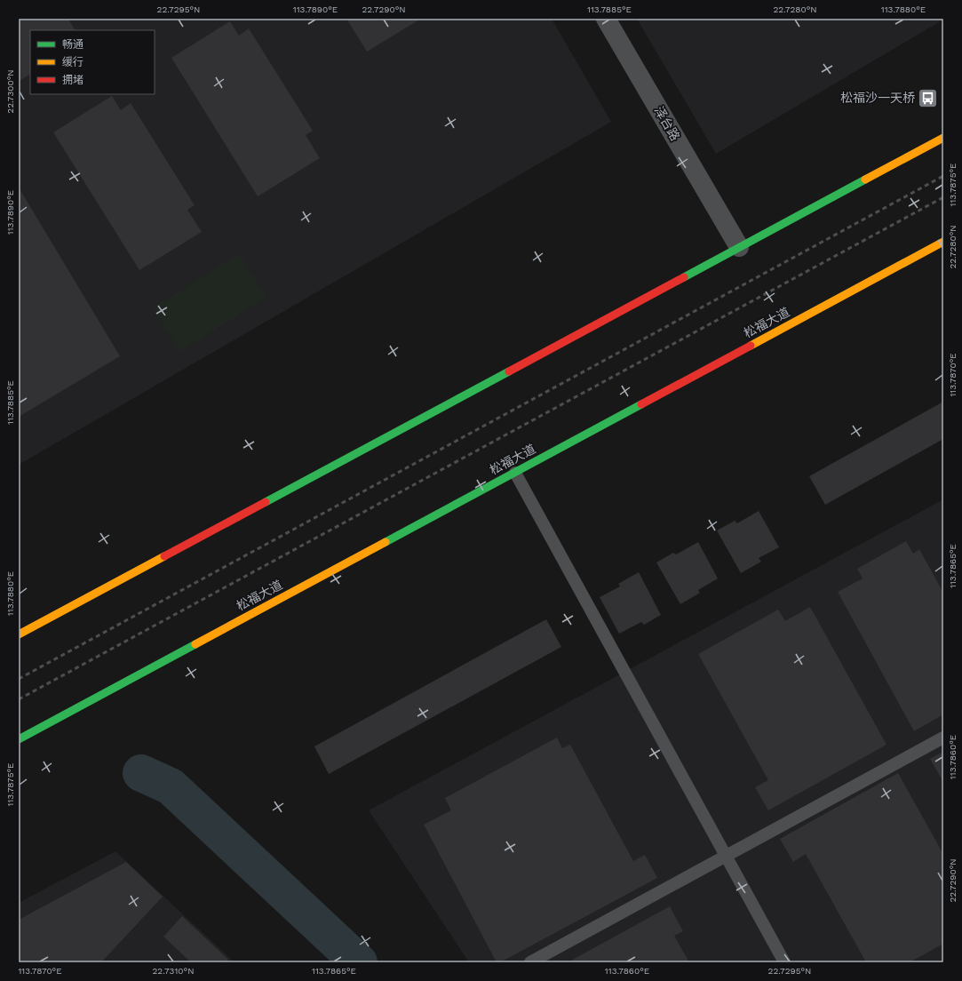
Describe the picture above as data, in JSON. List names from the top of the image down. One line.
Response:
{"streets":{"main road":["松福大道"],"street":["泽台路"]},"places":{"bus stop":["松福沙一天桥"]},"legend":["畅通","缓行","拥堵"],"coordinates":["22.7295°N","113.7890°E","22.7290°N","113.7885°E","22.7280°N","113.7880°E","22.7300°N","113.7875°E","113.7870°E","113.7865°E","113.7860°E","22.7310°N"]}
